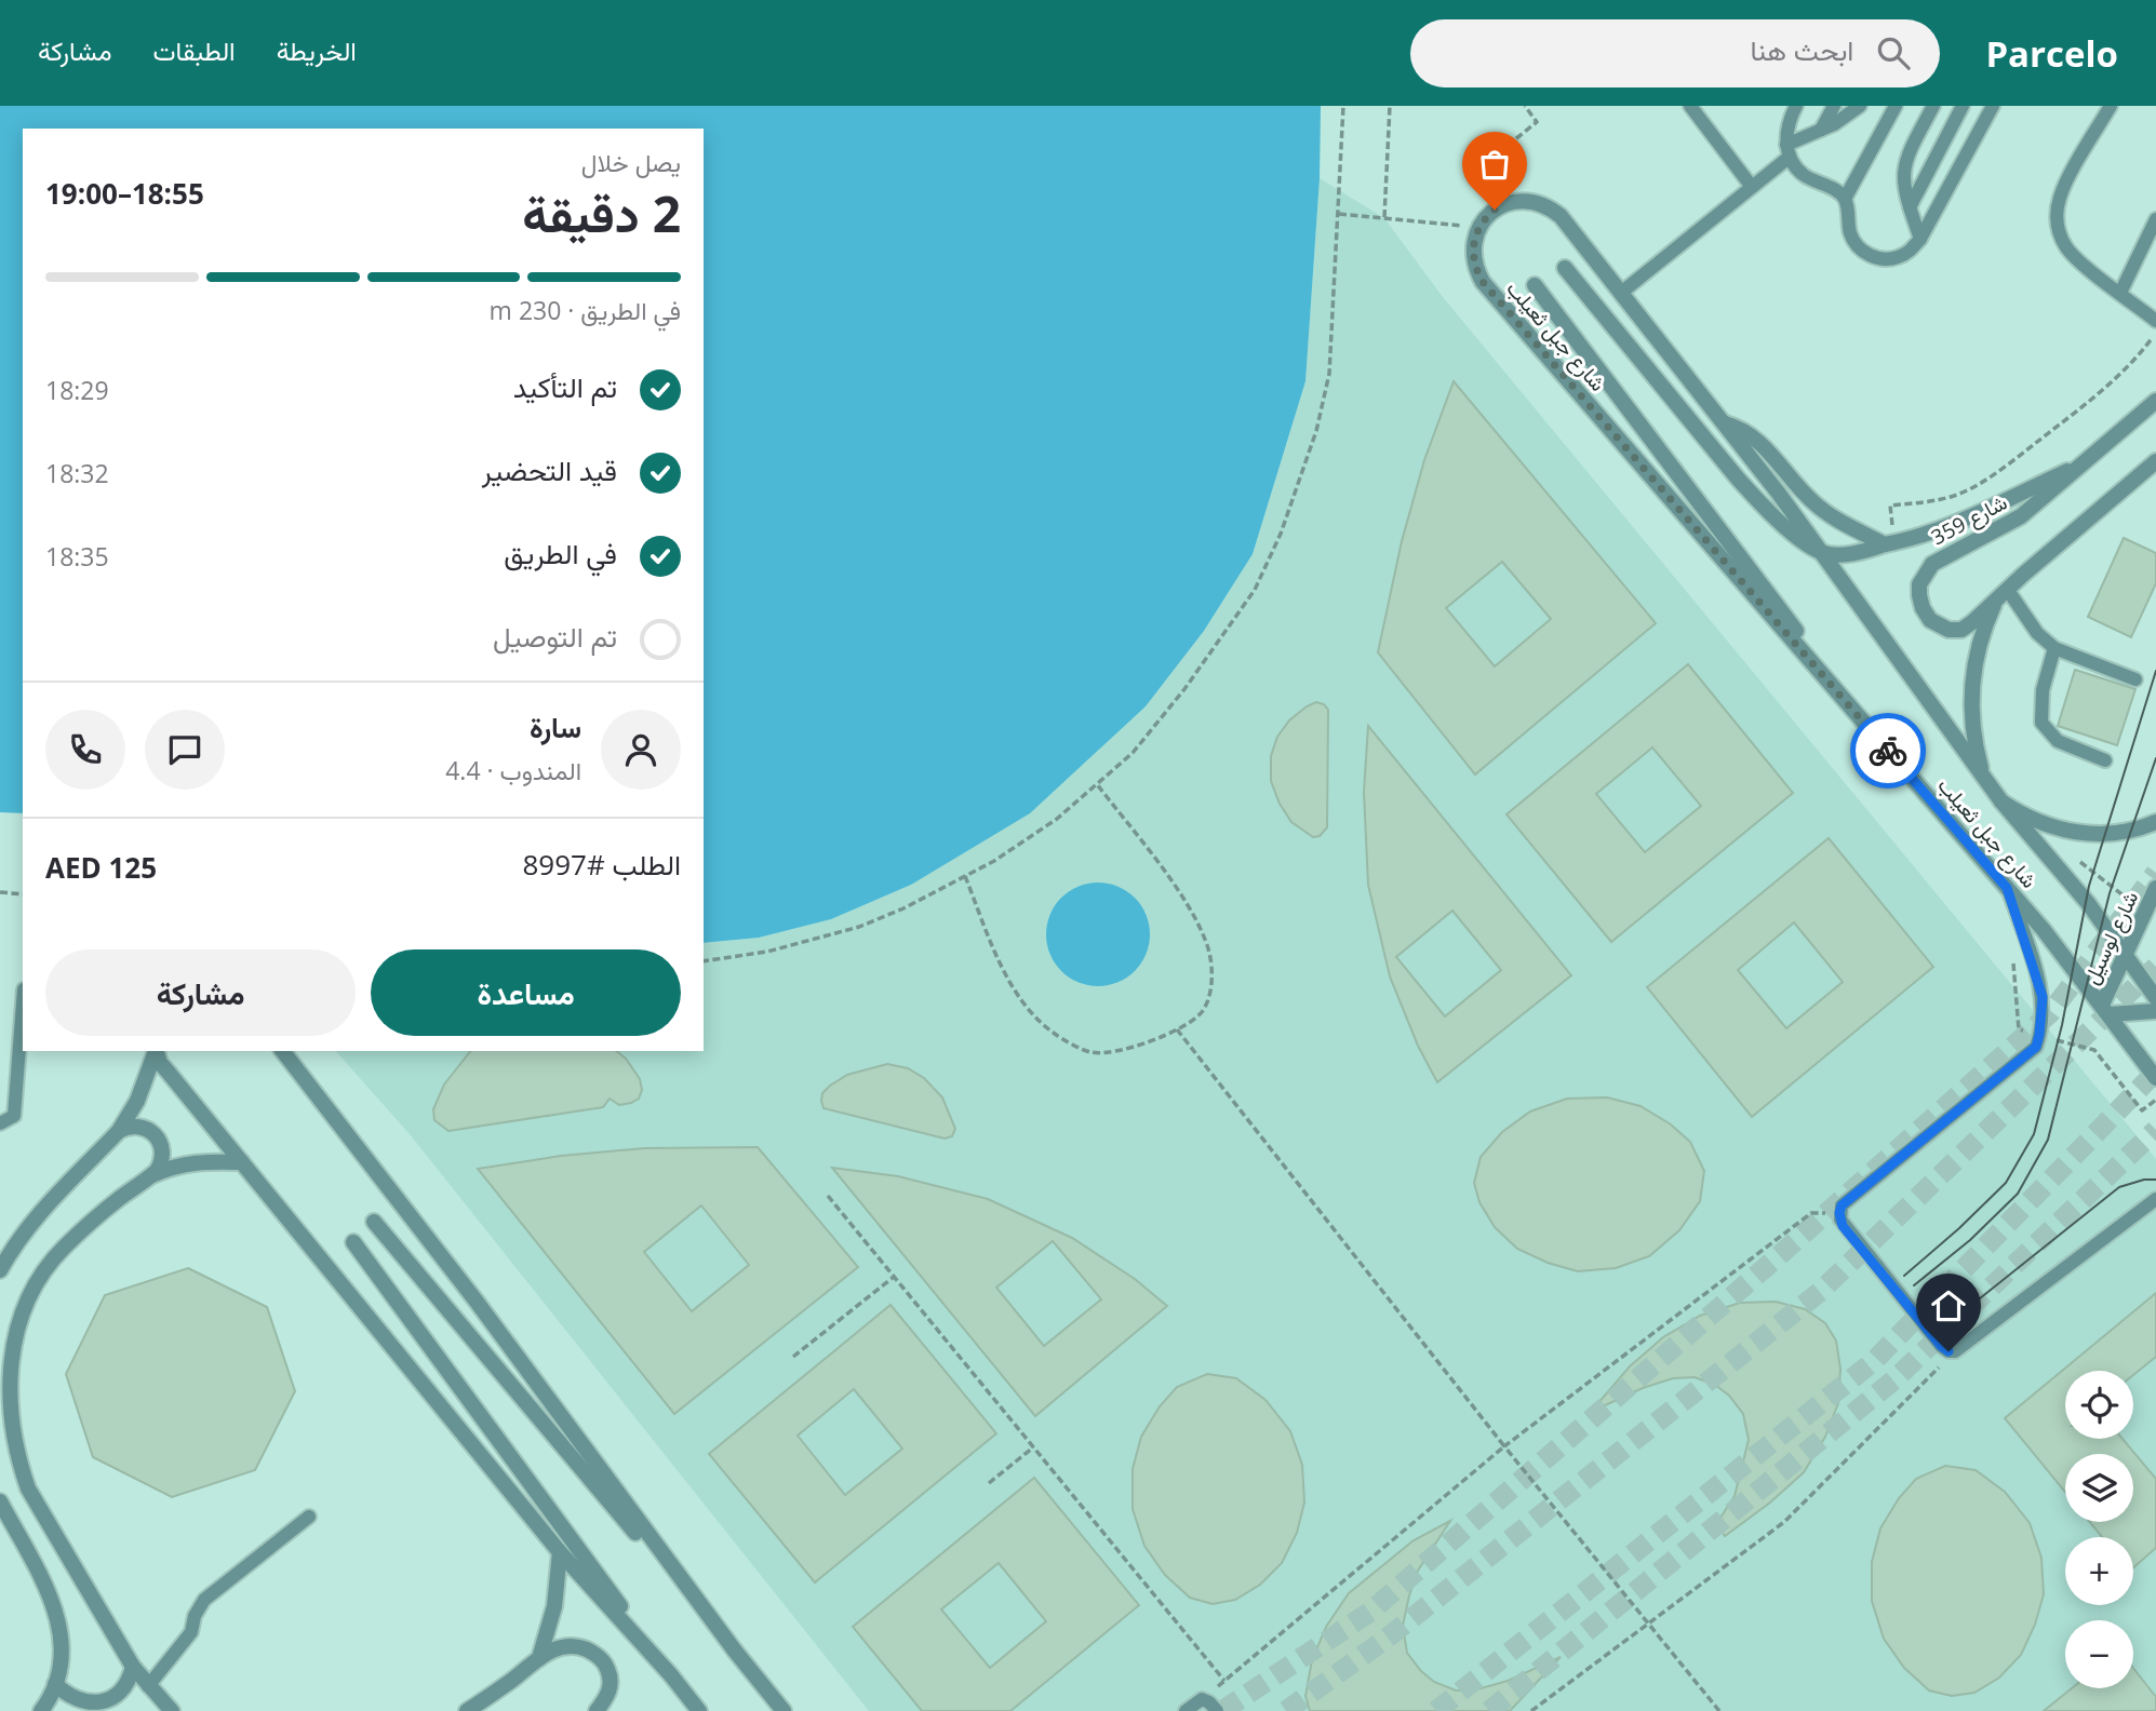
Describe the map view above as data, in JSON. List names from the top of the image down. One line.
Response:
{"streets":{"street":["شارع جبل ثعيلب","شارع 359","شارع لوسيل"]},"crossings":[["شارع جبل ثعيلب","شارع لوسيل"]],"page":{"header":"Parcelo","search":"ابحث هنا","nav":["الخريطة","الطبقات","مشاركة"],"heading":["2 دقيقة","يصل خلال","18:55–19:00"],"panel":["سارة","المندوب · 4.4","الطلب #8997","AED 125"],"bar":"في الطريق · 230 m","list":[["تم التأكيد","18:29"],["قيد التحضير","18:32"],["في الطريق","18:35"],"تم التوصيل"],"buttons":["مساعدة","مشاركة"],"map_buttons":["+","−"]}}
